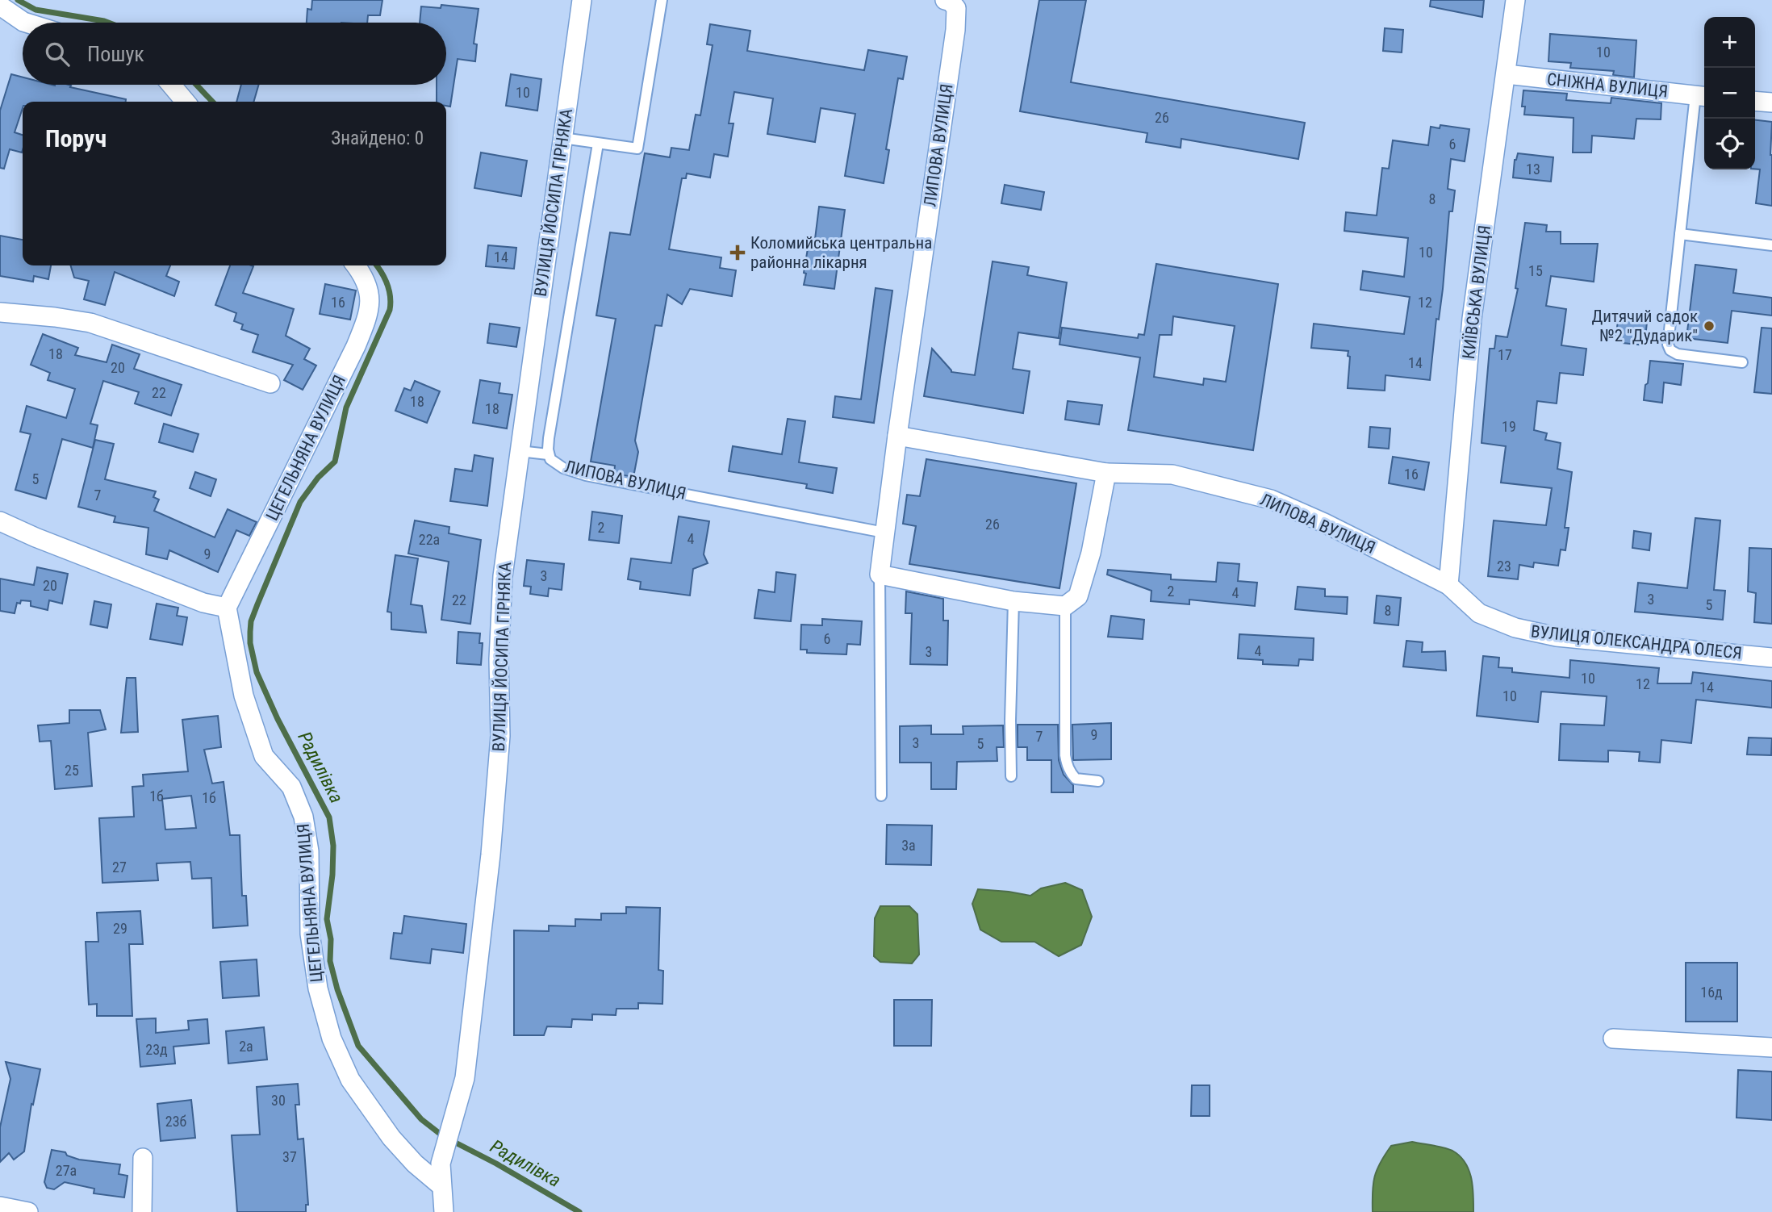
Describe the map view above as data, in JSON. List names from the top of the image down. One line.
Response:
{"streets":{"street":["СНІЖНА ВУЛИЦЯ","ЛИПОВА ВУЛИЦЯ","ВУЛИЦЯ ЙОСИПА ГІРНЯКА","КИЇВСЬКА ВУЛИЦЯ","ЦЕГЕЛЬНЯНА ВУЛИЦЯ","ВУЛИЦЯ ОЛЕКСАНДРА ОЛЕСЯ"]},"crossings":[["СНІЖНА ВУЛИЦЯ","КИЇВСЬКА ВУЛИЦЯ"],["ЛИПОВА ВУЛИЦЯ","КИЇВСЬКА ВУЛИЦЯ"],["ЛИПОВА ВУЛИЦЯ","ВУЛИЦЯ ОЛЕКСАНДРА ОЛЕСЯ"],["ВУЛИЦЯ ЙОСИПА ГІРНЯКА","ЦЕГЕЛЬНЯНА ВУЛИЦЯ"],["КИЇВСЬКА ВУЛИЦЯ","ВУЛИЦЯ ОЛЕКСАНДРА ОЛЕСЯ"]],"water":["Радилівка"],"places":{"health":["Коломийська центральна районна лікарня"],"other":["Дитячий садок №2 \"Дударик\""]},"house_numbers":["10","10","26","6","13","8","10","14","15","16","12","18","17","14","20","22","18","18","19","16","5","7","26","2","4","22а","9","23","3","20","2","4","3","22","5","8","6","4","3","10","12","14","10","9","7","3","5","25","1б","1б","3а","27","29","16д","2а","23д","30","23б","37","27а"],"page":{"map_buttons":["+","−"],"search":"Пошук","heading":["Поруч","Знайдено: 0"]}}
